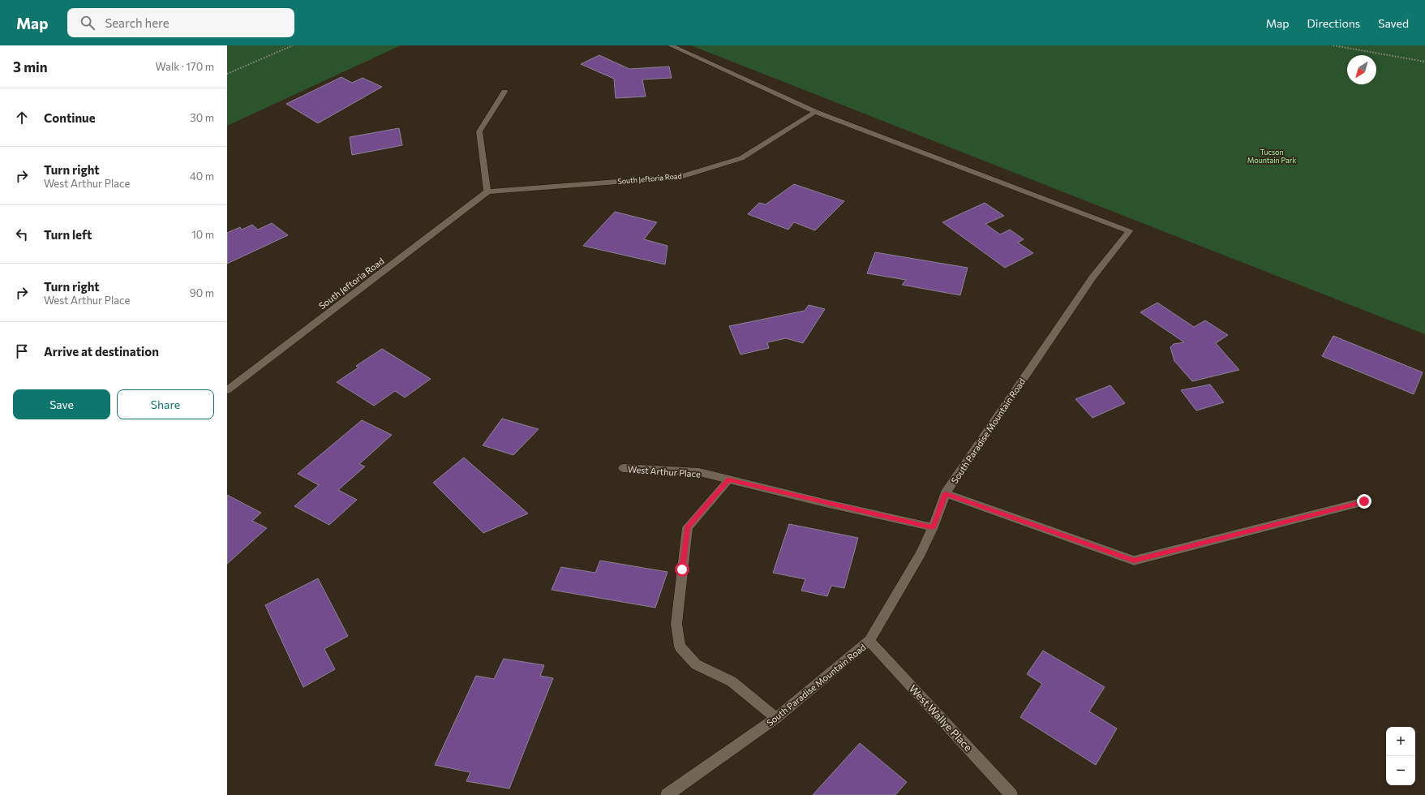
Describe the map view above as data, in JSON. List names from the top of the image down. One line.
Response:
{"streets":{"street":["South Jeftoria Road","South Paradise Mountain Road","West Arthur Place","West Wallye Place"]},"crossings":[["South Jeftoria Road","South Paradise Mountain Road"],["South Paradise Mountain Road","West Arthur Place"],["South Paradise Mountain Road","West Wallye Place"]],"parks":["Tucson Mountain Park"],"north":"bottom left","page":{"header":"Map","search":"Search here","nav":["Map","Directions","Saved"],"heading":["3 min","Walk · 170 m"],"list":[["Continue","30 m"],["Turn right","West Arthur Place","40 m"],["Turn left","10 m"],["Turn right","West Arthur Place","90 m"],"Arrive at destination"],"buttons":["Save","Share"],"map_buttons":["+","−"]}}
